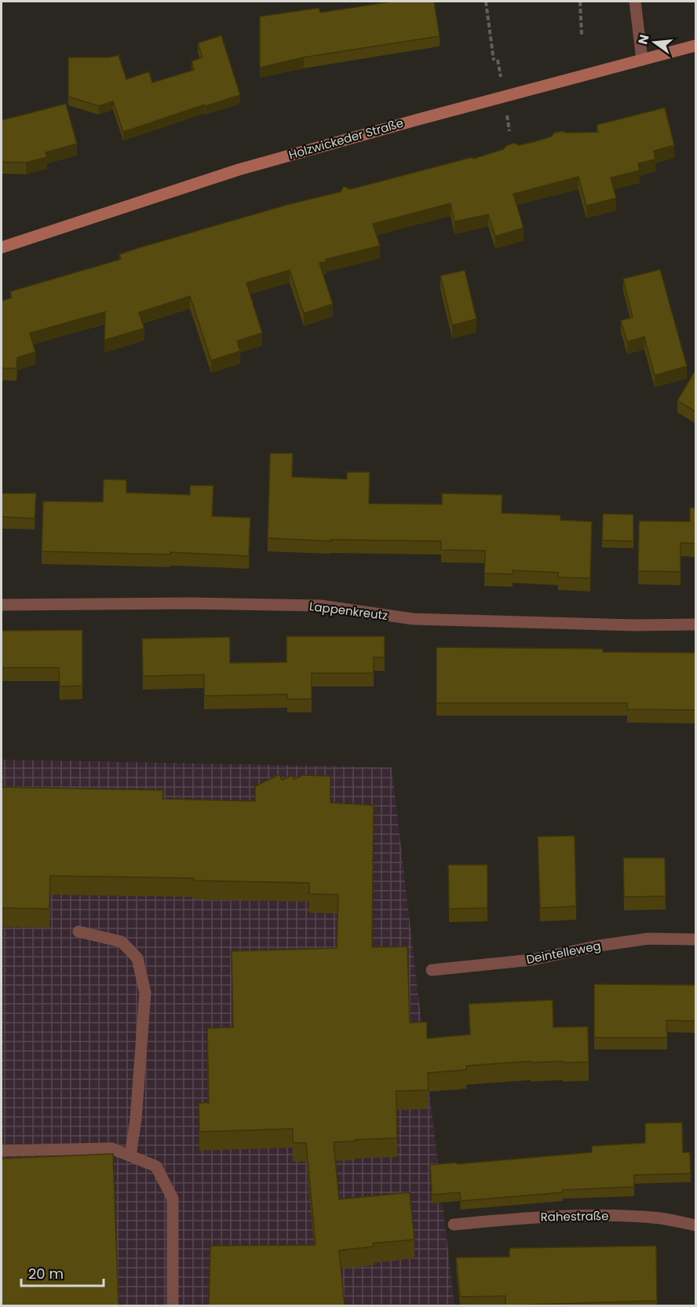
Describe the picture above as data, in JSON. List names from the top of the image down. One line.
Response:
{"streets":{"main road":["Holzwickeder Straße"],"street":["Lappenkreutz","Deintelleweg","Rahestraße"]},"scale_bar":"20 m","north":"left"}
